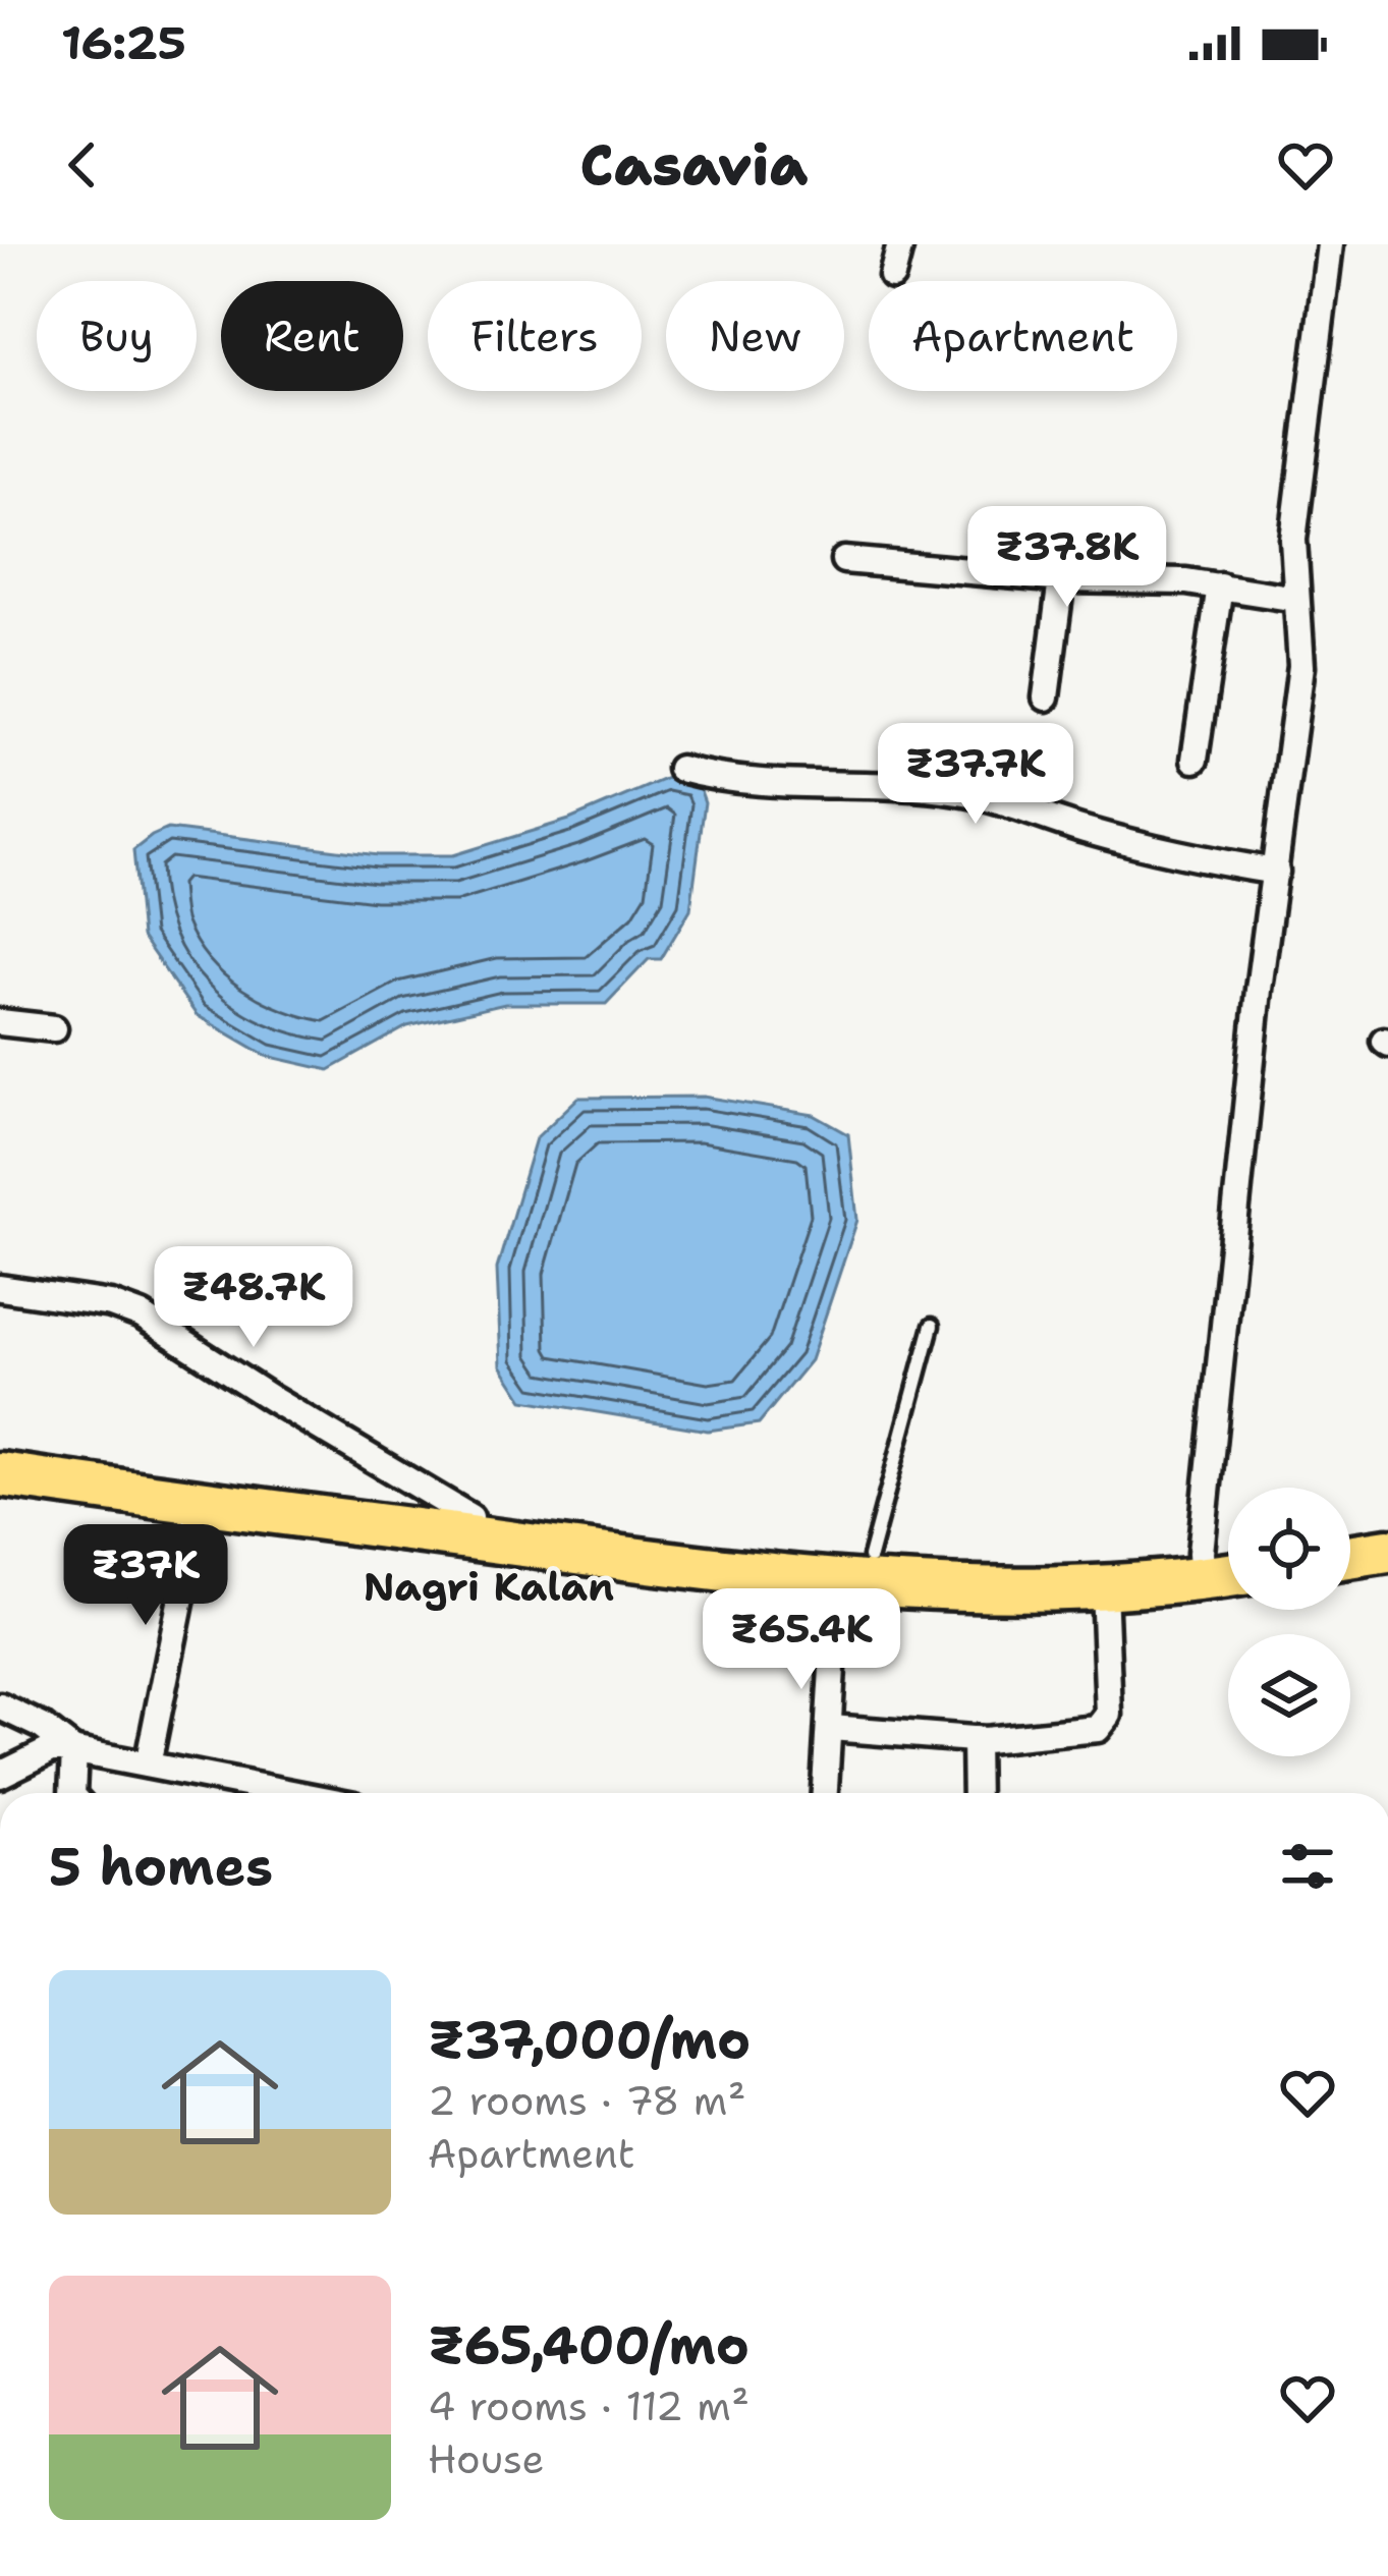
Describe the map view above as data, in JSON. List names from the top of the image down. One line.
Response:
{"districts":["Nagri Kalan"],"page":{"status":"16:25","header":"Casavia","chip":["Buy","Rent","Filters","New","Apartment"],"price":["₹37.8K","₹37.7K","₹48.7K","₹37K","₹65.4K"],"heading":"5 homes","list":[{"name":"₹37,000/mo","note":"2 rooms · 78 m² · Apartment"},{"name":"₹65,400/mo","note":"4 rooms · 112 m² · House"}]}}
